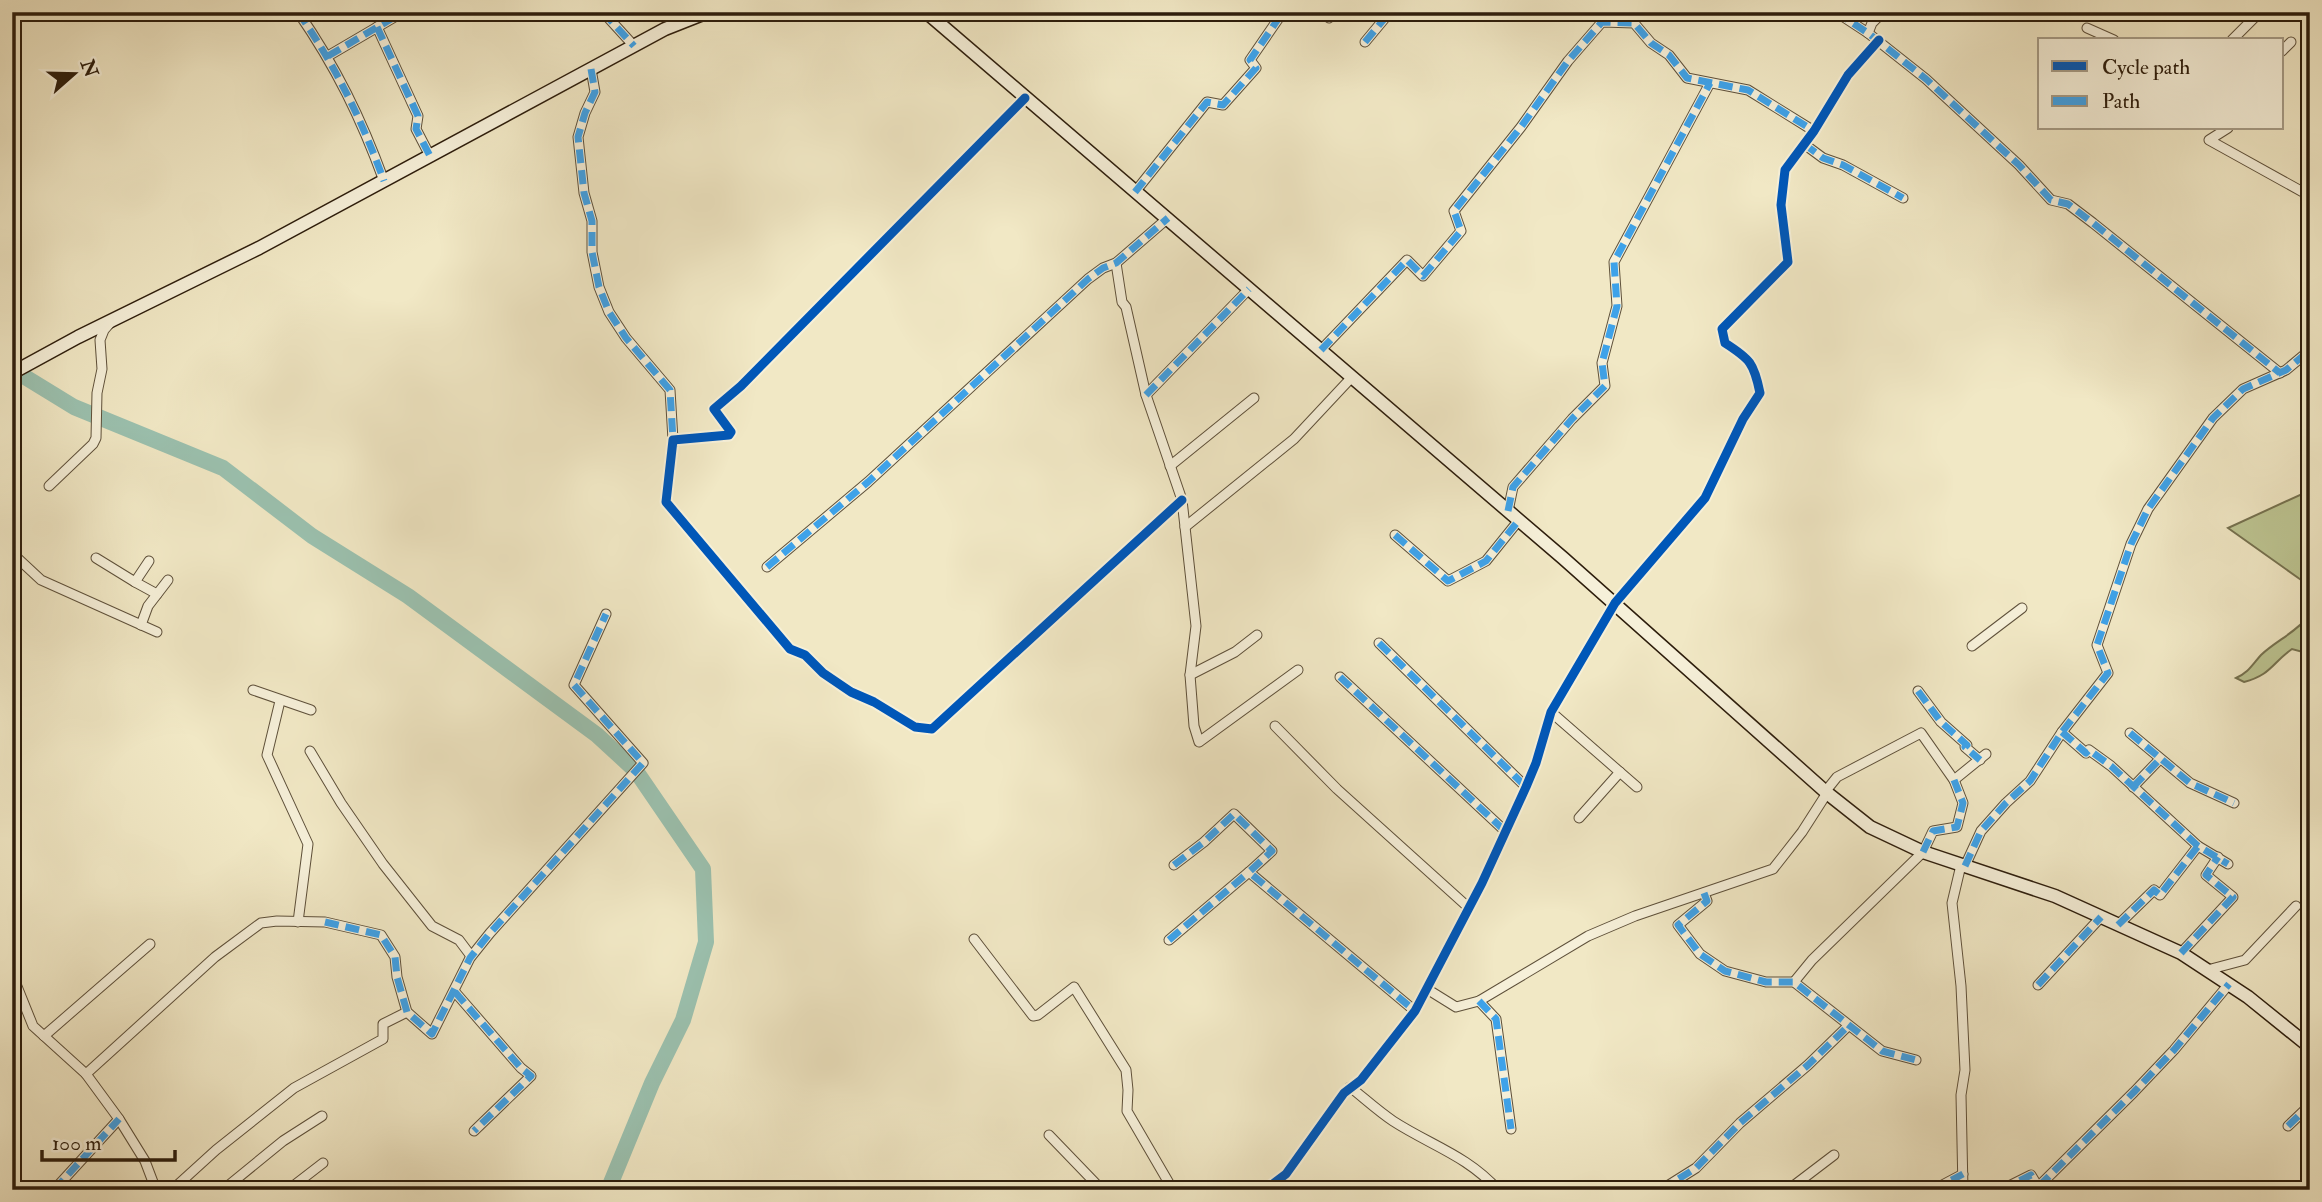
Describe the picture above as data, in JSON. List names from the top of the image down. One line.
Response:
{"legend":["Cycle path","Path"],"scale_bar":"100 m","north":"right"}
